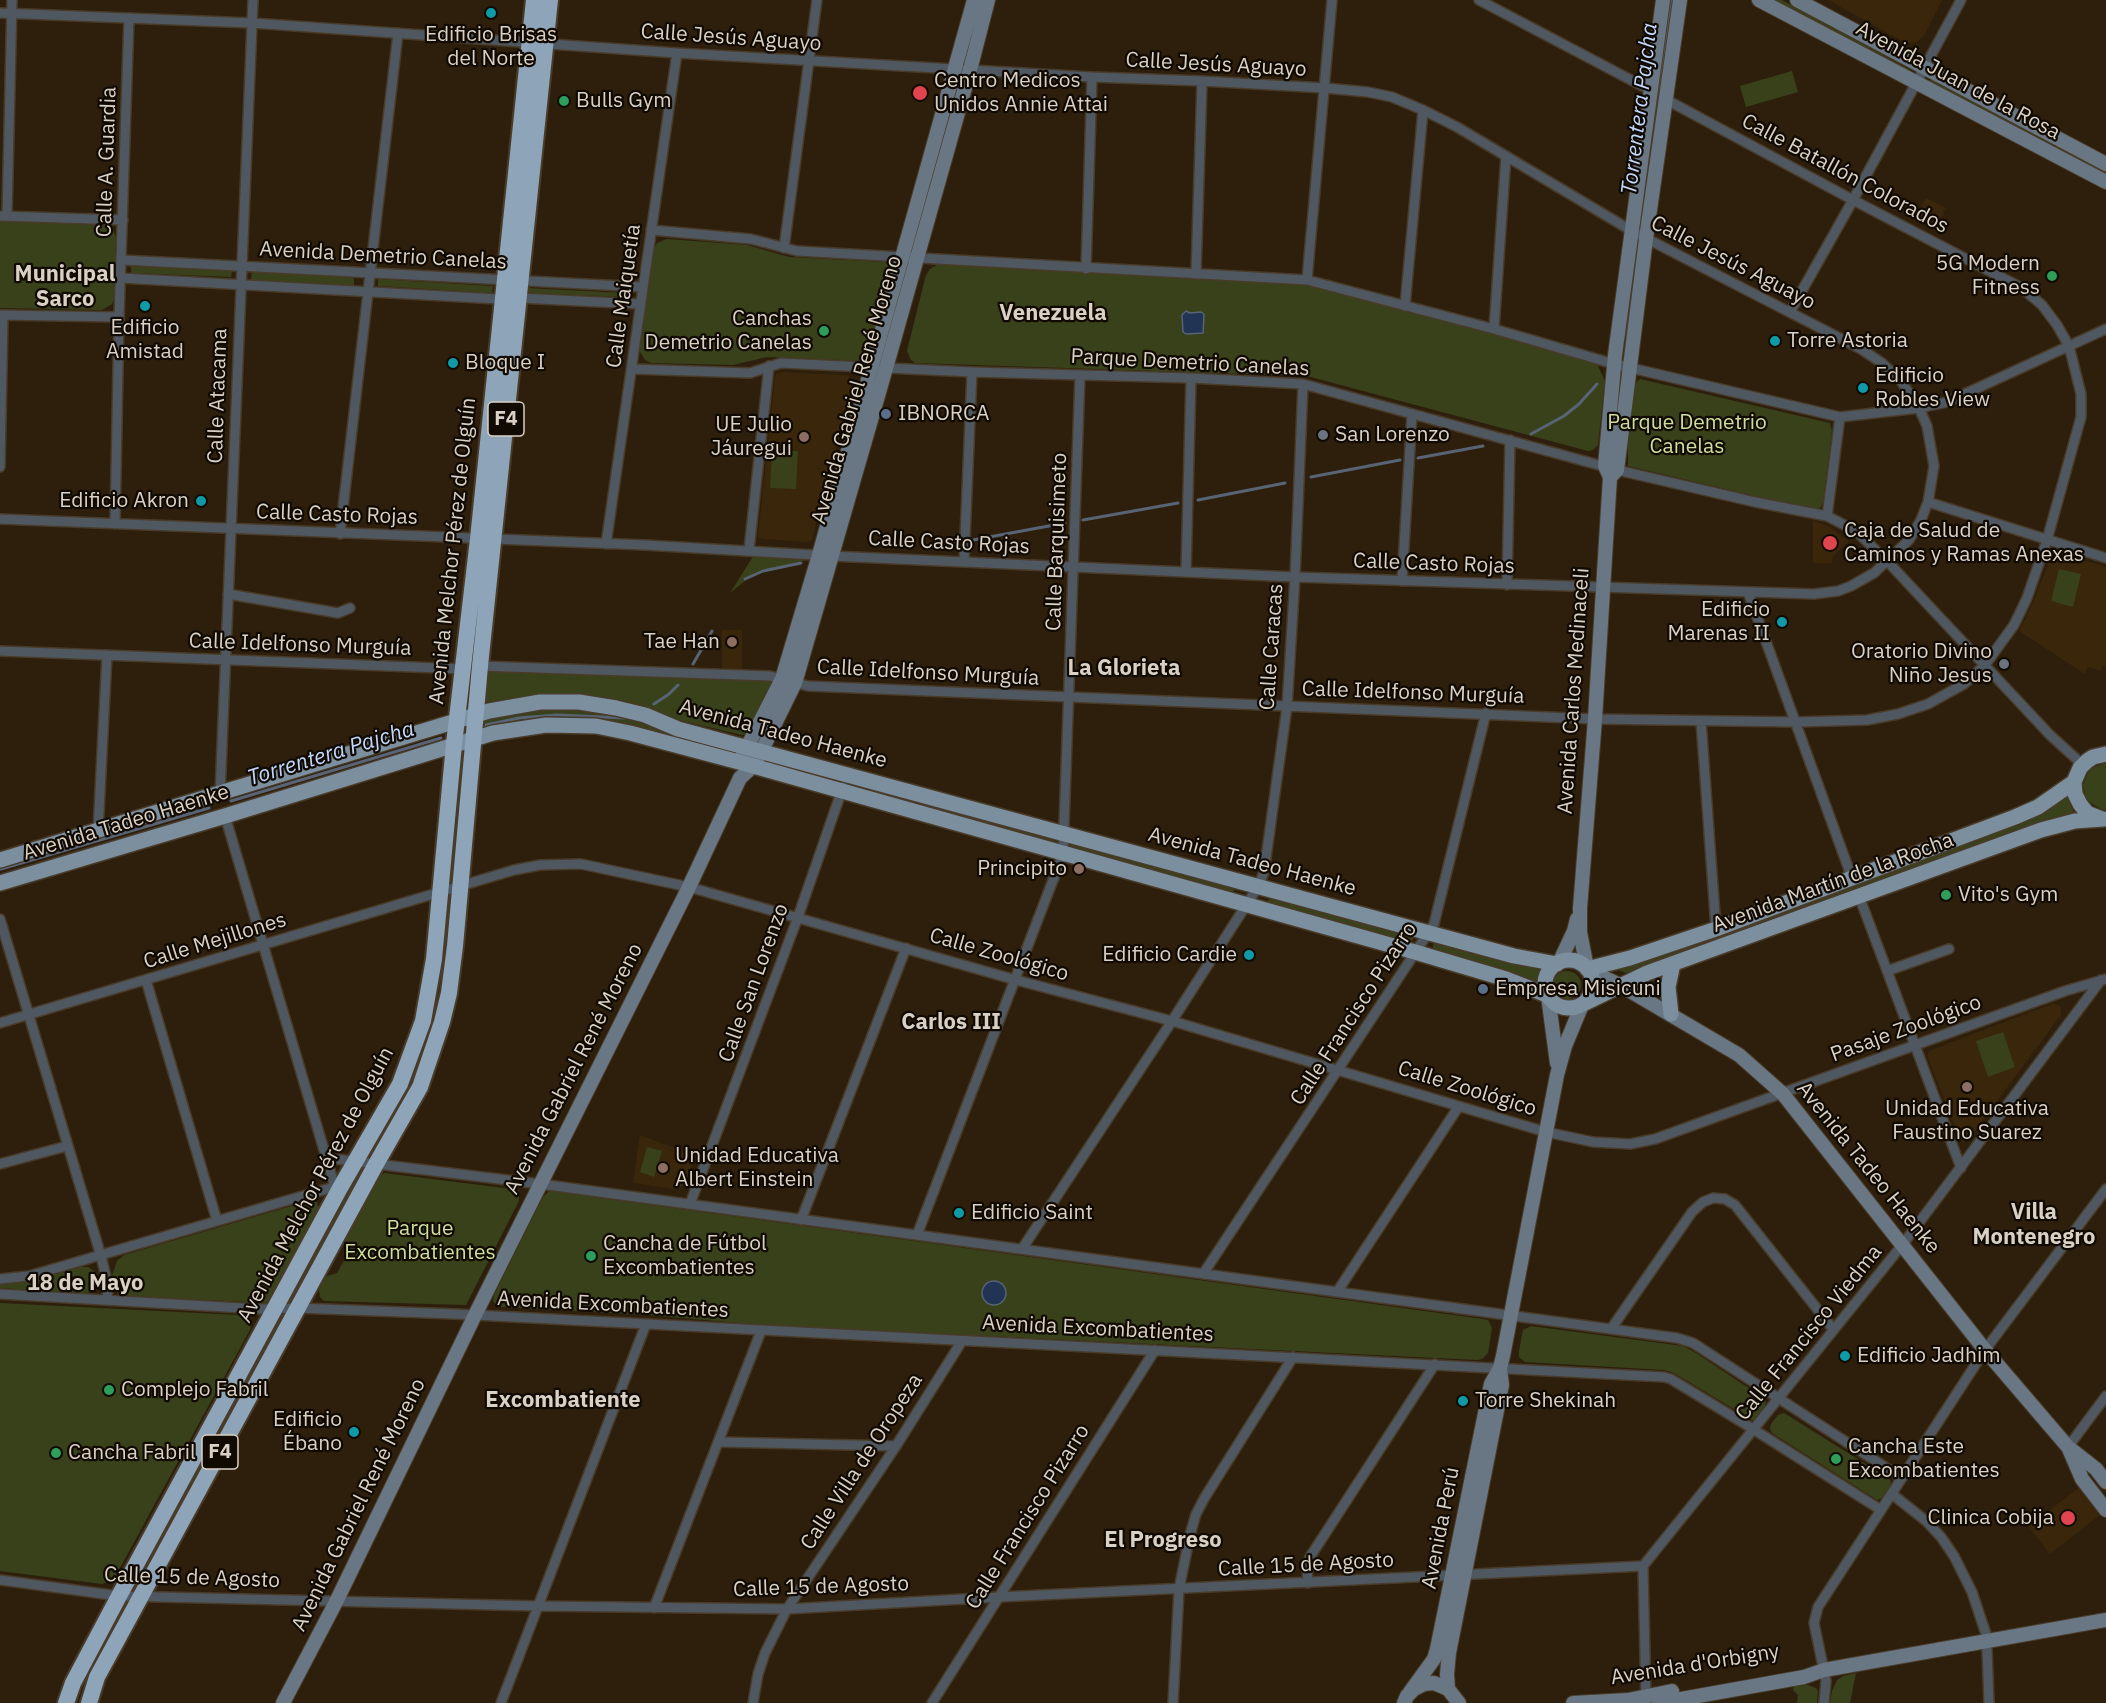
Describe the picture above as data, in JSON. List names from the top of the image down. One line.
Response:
{"streets":{"highway":["F4","Avenida Melchor Pérez de Olguín"],"main road":["Avenida Juan de la Rosa","Avenida Gabriel René Moreno","Avenida Carlos Medinaceli","Avenida Tadeo Haenke","Avenida Martín de la Rocha","Avenida Perú","Avenida d'Orbigny"],"street":["Calle Jesús Aguayo","Calle A. Guardia","Calle Batallón Colorados","Avenida Demetrio Canelas","Calle Maiquetía","Parque Demetrio Canelas","Calle Atacama","Calle Casto Rojas","Calle Barquisimeto","Calle Idelfonso Murguía","Calle Caracas","Calle Mejillones","Calle Zoológico","Calle San Lorenzo","Calle Francisco Pizarro","Pasaje Zoológico","Avenida Excombatientes","Calle Francisco Viedma","Calle Villa de Oropeza","Calle 15 de Agosto"]},"crossings":[["Calle Jesús Aguayo","Calle A. Guardia"],["Calle Jesús Aguayo","Calle Maiquetía"],["Calle Jesús Aguayo","Parque Demetrio Canelas"],["Calle Jesús Aguayo","Avenida Gabriel René Moreno"],["Calle Jesús Aguayo","Calle Atacama"],["Calle Jesús Aguayo","Calle Casto Rojas"],["Calle Jesús Aguayo","Avenida Melchor Pérez de Olguín"],["Calle Jesús Aguayo","Avenida Carlos Medinaceli"],["Calle A. Guardia","Avenida Demetrio Canelas"],["Calle A. Guardia","Calle Casto Rojas"],["Calle Batallón Colorados","Parque Demetrio Canelas"],["Calle Batallón Colorados","Calle Idelfonso Murguía"],["Calle Batallón Colorados","Avenida Carlos Medinaceli"],["Avenida Demetrio Canelas","Calle Maiquetía"],["Avenida Demetrio Canelas","Calle Atacama"],["Avenida Demetrio Canelas","Avenida Melchor Pérez de Olguín"],["Calle Maiquetía","Parque Demetrio Canelas"],["Calle Maiquetía","Calle Casto Rojas"],["Parque Demetrio Canelas","Avenida Gabriel René Moreno"],["Parque Demetrio Canelas","Calle Casto Rojas"],["Parque Demetrio Canelas","Calle Barquisimeto"],["Parque Demetrio Canelas","Calle Idelfonso Murguía"],["Parque Demetrio Canelas","Calle Caracas"],["Parque Demetrio Canelas","Avenida Carlos Medinaceli"],["Avenida Gabriel René Moreno","Calle Casto Rojas"],["Avenida Gabriel René Moreno","Calle Idelfonso Murguía"],["Avenida Gabriel René Moreno","Avenida Tadeo Haenke"],["Avenida Gabriel René Moreno","Calle Zoológico"],["Avenida Gabriel René Moreno","Avenida Excombatientes"],["Avenida Gabriel René Moreno","Calle 15 de Agosto"],["Calle Atacama","Calle Casto Rojas"],["Calle Atacama","Calle Idelfonso Murguía"],["Calle Atacama","Avenida Tadeo Haenke"],["Calle Casto Rojas","Calle Barquisimeto"],["Calle Casto Rojas","Avenida Melchor Pérez de Olguín"],["Calle Casto Rojas","Calle Caracas"],["Calle Casto Rojas","Avenida Carlos Medinaceli"],["Calle Barquisimeto","Calle Idelfonso Murguía"],["Calle Barquisimeto","Avenida Tadeo Haenke"],["Calle Barquisimeto","Calle Zoológico"],["Avenida Melchor Pérez de Olguín","Calle Idelfonso Murguía"],["Avenida Melchor Pérez de Olguín","Avenida Tadeo Haenke"],["Avenida Melchor Pérez de Olguín","Calle Mejillones"],["Avenida Melchor Pérez de Olguín","Calle Zoológico"],["Avenida Melchor Pérez de Olguín","Avenida Excombatientes"],["Avenida Melchor Pérez de Olguín","Calle 15 de Agosto"],["Calle Idelfonso Murguía","Calle Caracas"],["Calle Idelfonso Murguía","Avenida Carlos Medinaceli"],["Calle Idelfonso Murguía","Calle Francisco Pizarro"],["Calle Caracas","Avenida Tadeo Haenke"],["Avenida Carlos Medinaceli","Avenida Tadeo Haenke"],["Avenida Carlos Medinaceli","Avenida Martín de la Rocha"],["Avenida Carlos Medinaceli","Avenida Perú"],["Avenida Tadeo Haenke","Avenida Martín de la Rocha"],["Avenida Tadeo Haenke","Calle San Lorenzo"],["Avenida Tadeo Haenke","Calle Francisco Pizarro"],["Avenida Tadeo Haenke","Pasaje Zoológico"],["Avenida Tadeo Haenke","Calle Francisco Viedma"],["Avenida Tadeo Haenke","Avenida Perú"],["Avenida Martín de la Rocha","Avenida Perú"],["Calle Mejillones","Calle Zoológico"],["Calle Zoológico","Calle San Lorenzo"],["Calle Zoológico","Calle Francisco Pizarro"],["Calle Zoológico","Pasaje Zoológico"],["Calle Zoológico","Avenida Perú"],["Calle Francisco Pizarro","Avenida Excombatientes"],["Calle Francisco Pizarro","Calle 15 de Agosto"],["Pasaje Zoológico","Calle Francisco Viedma"],["Pasaje Zoológico","Avenida Perú"],["Avenida Excombatientes","Calle Francisco Viedma"],["Avenida Excombatientes","Calle Villa de Oropeza"],["Avenida Excombatientes","Avenida Perú"],["Calle Francisco Viedma","Calle 15 de Agosto"],["Calle Villa de Oropeza","Calle 15 de Agosto"],["Avenida Perú","Calle 15 de Agosto"]],"districts":["Municipal Sarco","Venezuela","La Glorieta","Carlos III","Villa Montenegro","18 de Mayo","Excombatiente","El Progreso"],"water":["Torrentera Pajcha"],"parks":["Parque Demetrio Canelas","Parque Excombatientes"],"places":["Edificio Brisas del Norte","Centro Medicos Unidos Annie Attai","Bulls Gym","5G Modern Fitness","Edificio Amistad","Canchas Demetrio Canelas","Torre Astoria","Bloque I","Edificio Robles View","IBNORCA","San Lorenzo","UE Julio Jáuregui","Edificio Akron","Caja de Salud de Caminos y Ramas Anexas","Edificio Marenas II","Tae Han","Oratorio Divino Niño Jesus","Principito","Vito's Gym","Edificio Cardie","Empresa Misicuni","Unidad Educativa Faustino Suarez","Unidad Educativa Albert Einstein","Edificio Saint","Cancha de Fútbol Excombatientes","Edificio Jadhim","Complejo Fabril","Torre Shekinah","Edificio Ébano","Cancha Fabril","Cancha Este Excombatientes","Clinica Cobija"]}
